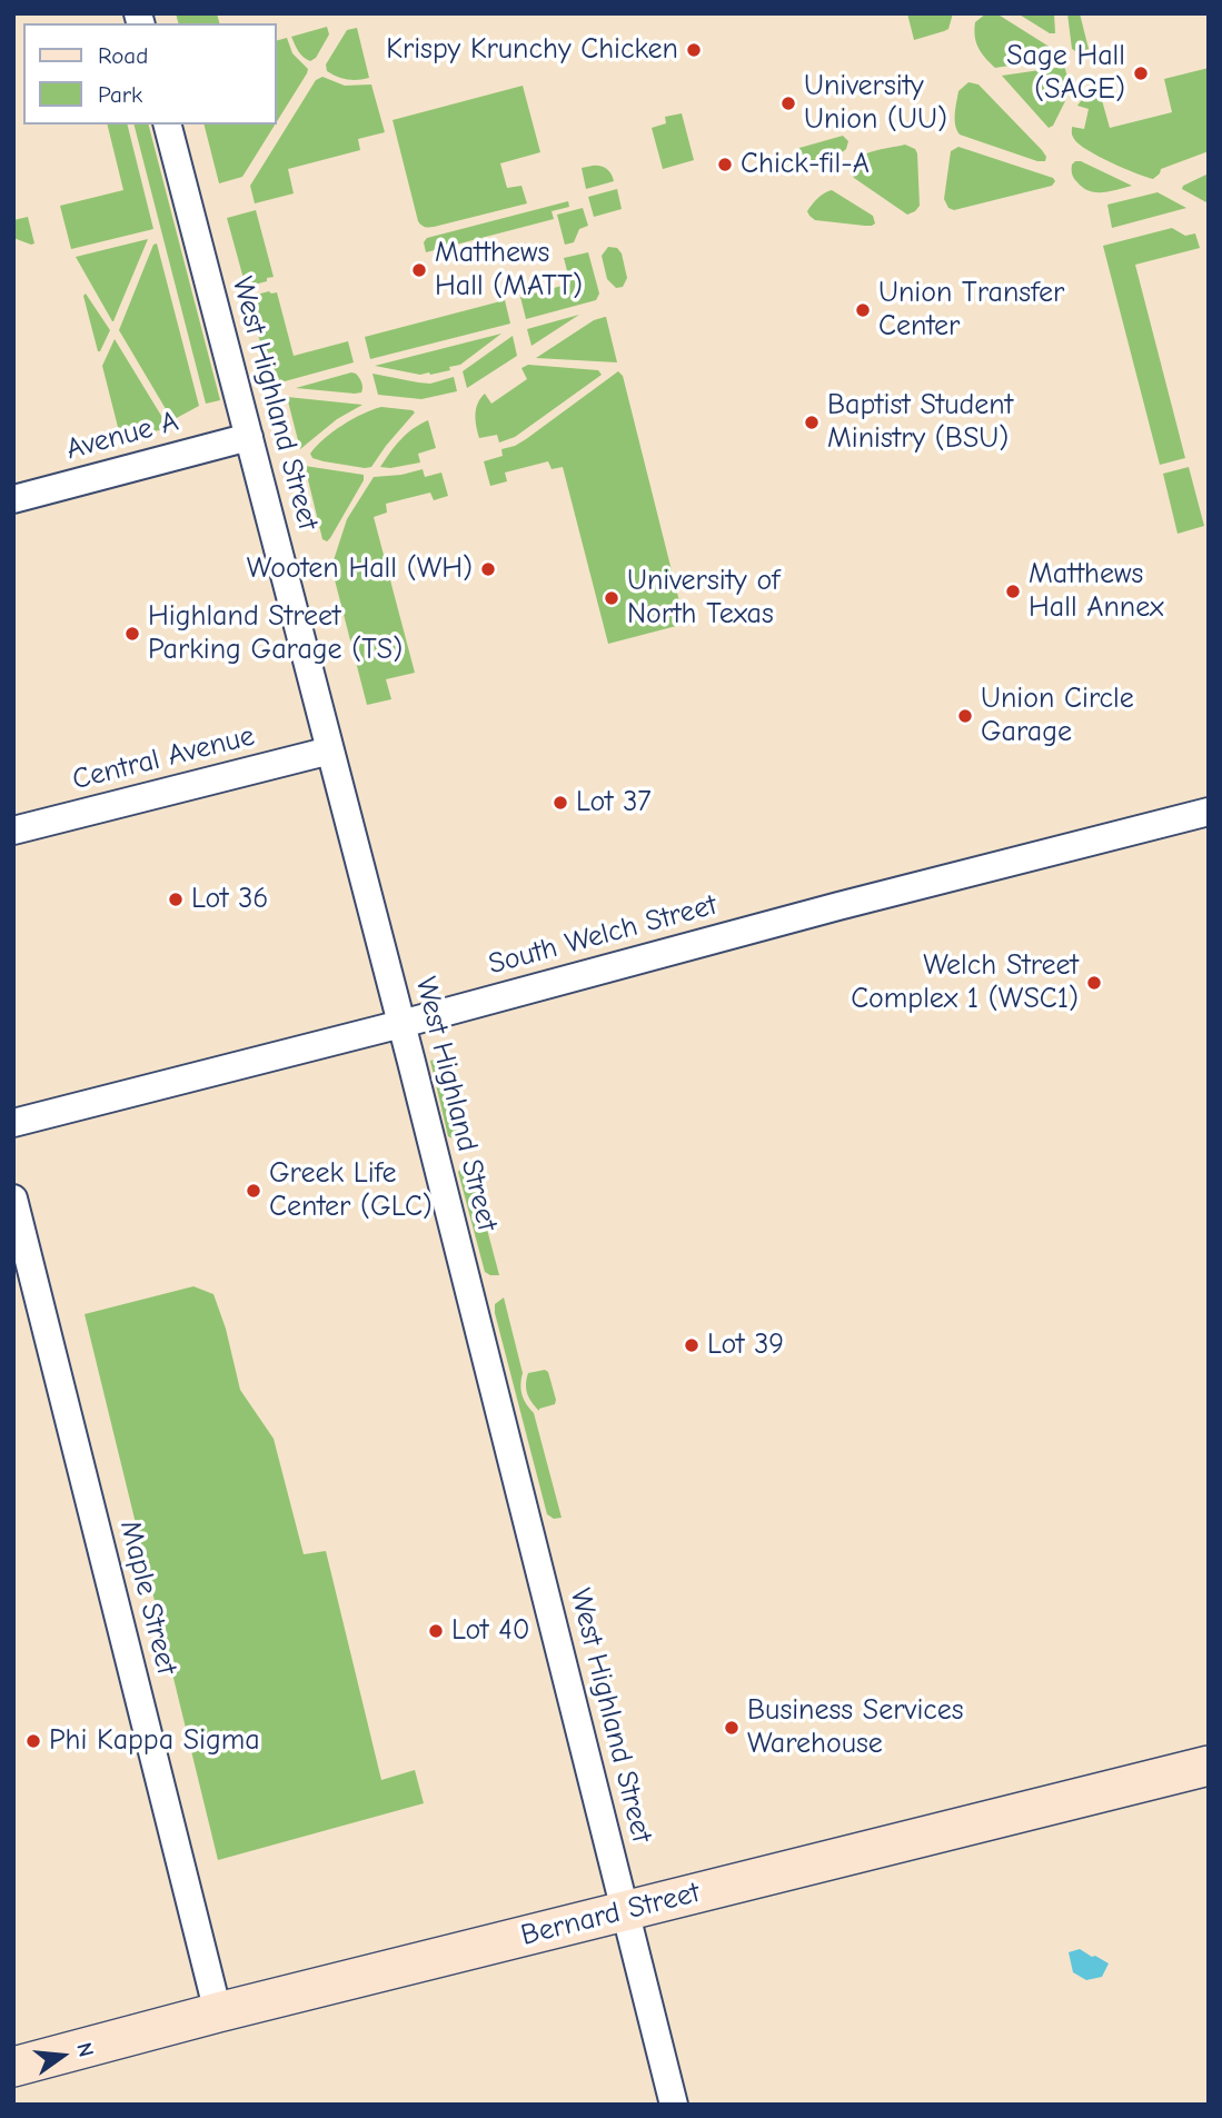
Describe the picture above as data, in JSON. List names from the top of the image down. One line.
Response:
{"streets":{"street":["West Highland Street","Avenue A","Central Avenue","South Welch Street","Maple Street","Bernard Street"]},"crossings":[["West Highland Street","Avenue A"],["West Highland Street","Central Avenue"],["West Highland Street","South Welch Street"],["West Highland Street","Bernard Street"],["Maple Street","Bernard Street"]],"places":["Krispy Krunchy Chicken","Sage Hall (SAGE)","University Union (UU)","Chick-fil-A","Matthews Hall (MATT)","Union Transfer Center","Baptist Student Ministry (BSU)","Wooten Hall (WH)","Matthews Hall Annex","University of North Texas","Highland Street Parking Garage (TS)","Union Circle Garage","Lot 37","Lot 36","Welch Street Complex 1 (WSC1)","Greek Life Center (GLC)","Lot 39","Lot 40","Business Services Warehouse","Phi Kappa Sigma"],"legend":["Road","Park"],"north":"right"}
